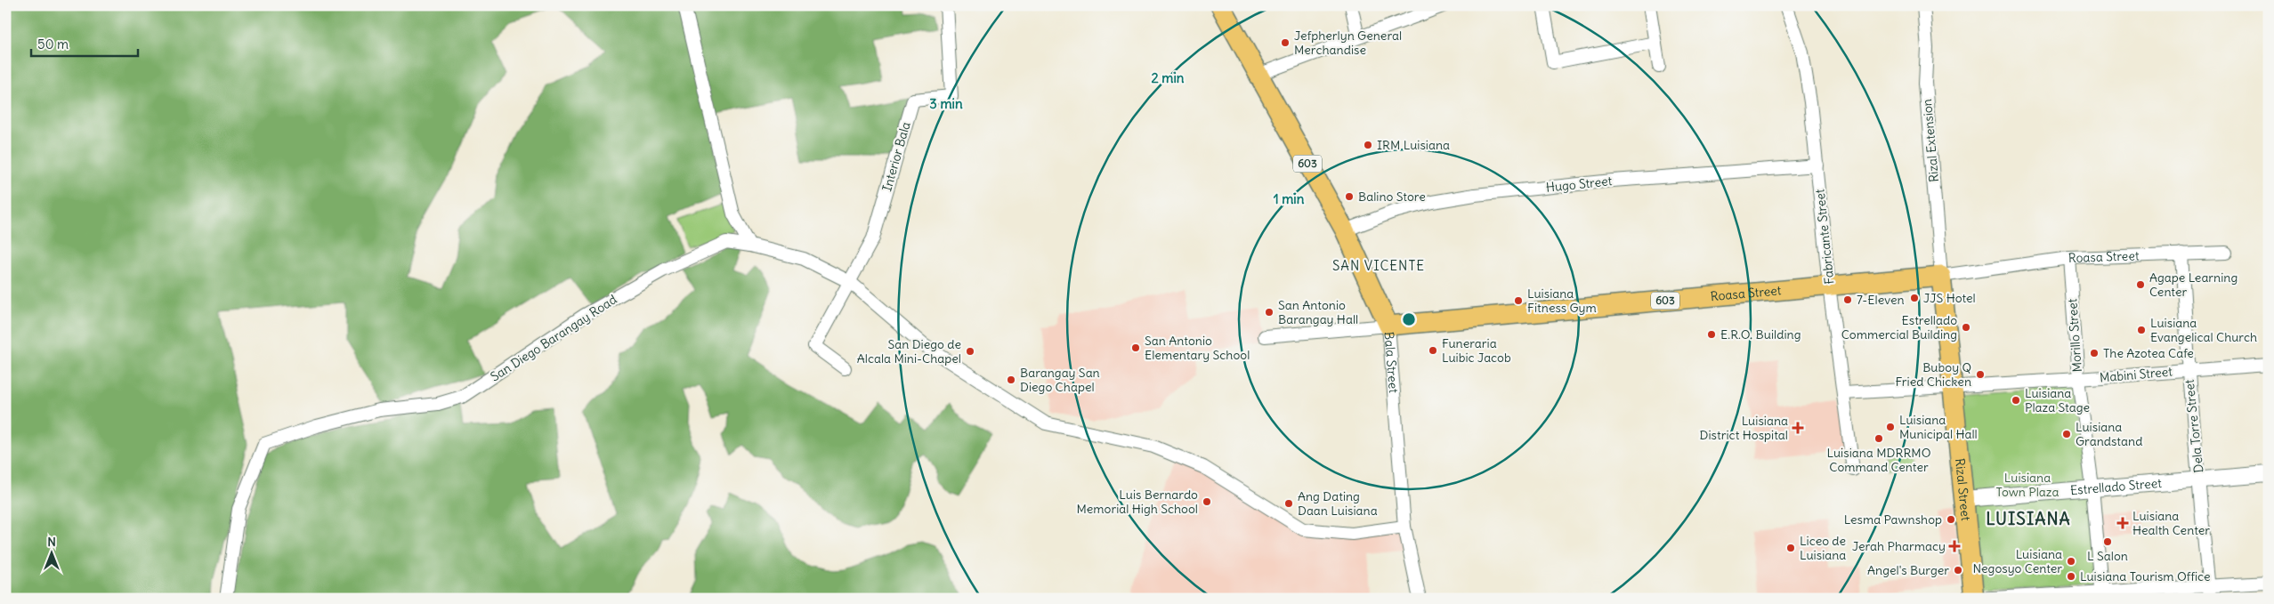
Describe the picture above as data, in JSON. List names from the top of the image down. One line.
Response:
{"streets":{"main road":["603","Roasa Street","Bala Street","Rizal Street"],"street":["Rizal Extension","Interior Bala","Hugo Street","Fabricante Street","Morillo Street","San Diego Barangay Road","Mabini Street","Dela Torre Street","Estrellado Street"]},"crossings":[["Rizal Extension","Roasa Street"],["Rizal Extension","Rizal Street"],["Interior Bala","San Diego Barangay Road"],["Hugo Street","Fabricante Street"],["Hugo Street","Bala Street"],["Fabricante Street","Roasa Street"],["Fabricante Street","Mabini Street"],["Roasa Street","Morillo Street"],["Roasa Street","Bala Street"],["Roasa Street","Dela Torre Street"],["Roasa Street","Rizal Street"],["Morillo Street","Mabini Street"],["Morillo Street","Estrellado Street"],["San Diego Barangay Road","Bala Street"],["Mabini Street","Dela Torre Street"],["Mabini Street","Rizal Street"],["Dela Torre Street","Estrellado Street"],["Estrellado Street","Rizal Street"]],"districts":["SAN VICENTE","LUISIANA"],"parks":["Luisiana Town Plaza"],"places":{"other":["Jefpherlyn General Merchandise","IRM Luisiana","Balino Store","Agape Learning Center","JJS Hotel","7-Eleven","Luisiana Fitness Gym","San Antonio Barangay Hall","Estrellado Commercial Building","Luisiana Evangelical Church","E.R.O. Building","San Antonio Elementary School","Funeraria Luibic Jacob","San Diego de Alcala Mini-Chapel","The Azotea Cafe","Buboy Q Fried Chicken","Barangay San Diego Chapel","Luisiana Plaza Stage","Luisiana Municipal Hall","Luisiana Grandstand","Luisiana MDRRMO Command Center","Luis Bernardo Memorial High School","Ang Dating Daan Luisiana","Lesma Pawnshop","L Salon","Liceo de Luisiana","Luisiana Negosyo Center","Angel's Burger","Luisiana Tourism Office"],"health":["Luisiana District Hospital","Luisiana Health Center","Jerah Pharmacy"]},"scale_bar":"50 m","north":"top","rings":["2 min","3 min","1 min"]}
